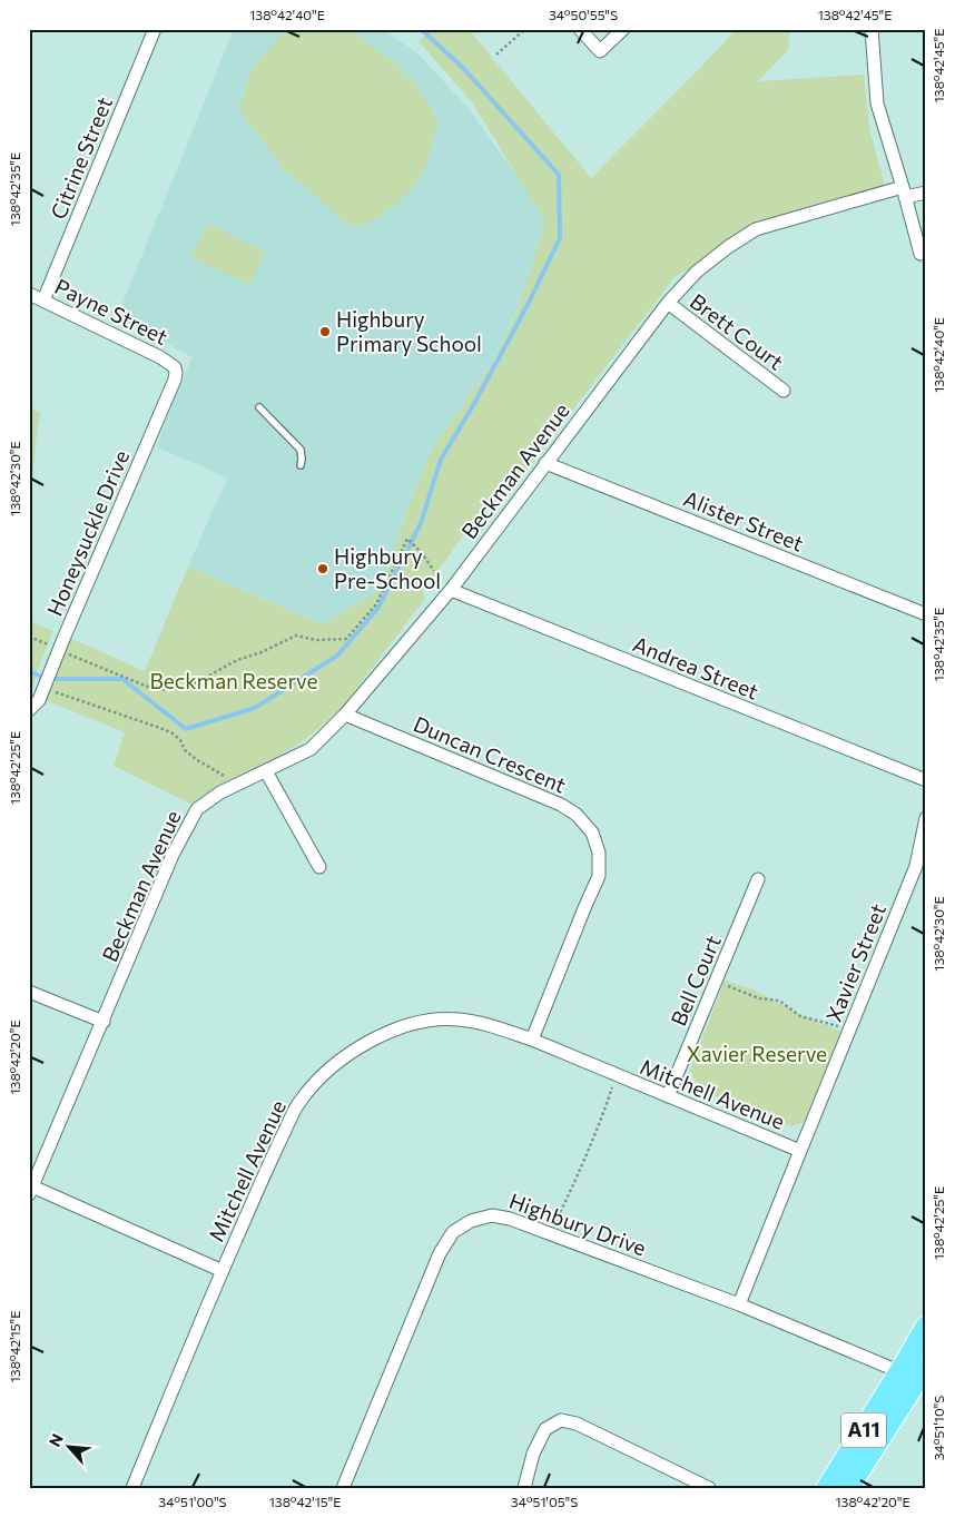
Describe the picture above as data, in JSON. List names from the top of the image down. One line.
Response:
{"streets":{"main road":["A11"],"street":["Citrine Street","Payne Street","Brett Court","Beckman Avenue","Alister Street","Honeysuckle Drive","Andrea Street","Duncan Crescent","Xavier Street","Bell Court","Mitchell Avenue","Highbury Drive"]},"crossings":[["Citrine Street","Payne Street"],["Payne Street","Honeysuckle Drive"],["Brett Court","Beckman Avenue"],["Beckman Avenue","Alister Street"],["Beckman Avenue","Andrea Street"],["Beckman Avenue","Duncan Crescent"],["Duncan Crescent","Mitchell Avenue"],["Xavier Street","Mitchell Avenue"],["Xavier Street","Highbury Drive"],["Bell Court","Mitchell Avenue"],["Highbury Drive","A11"]],"parks":["Beckman Reserve","Xavier Reserve"],"places":["Highbury Primary School","Highbury Pre-School"],"north":"top left","coordinates":["138°42'40\"E","34°50'55\"S","138°42'45\"E","138°42'35\"E","138°42'30\"E","138°42'25\"E","138°42'20\"E","138°42'15\"E","34°51'10\"S","34°51'00\"S","34°51'05\"S"]}
